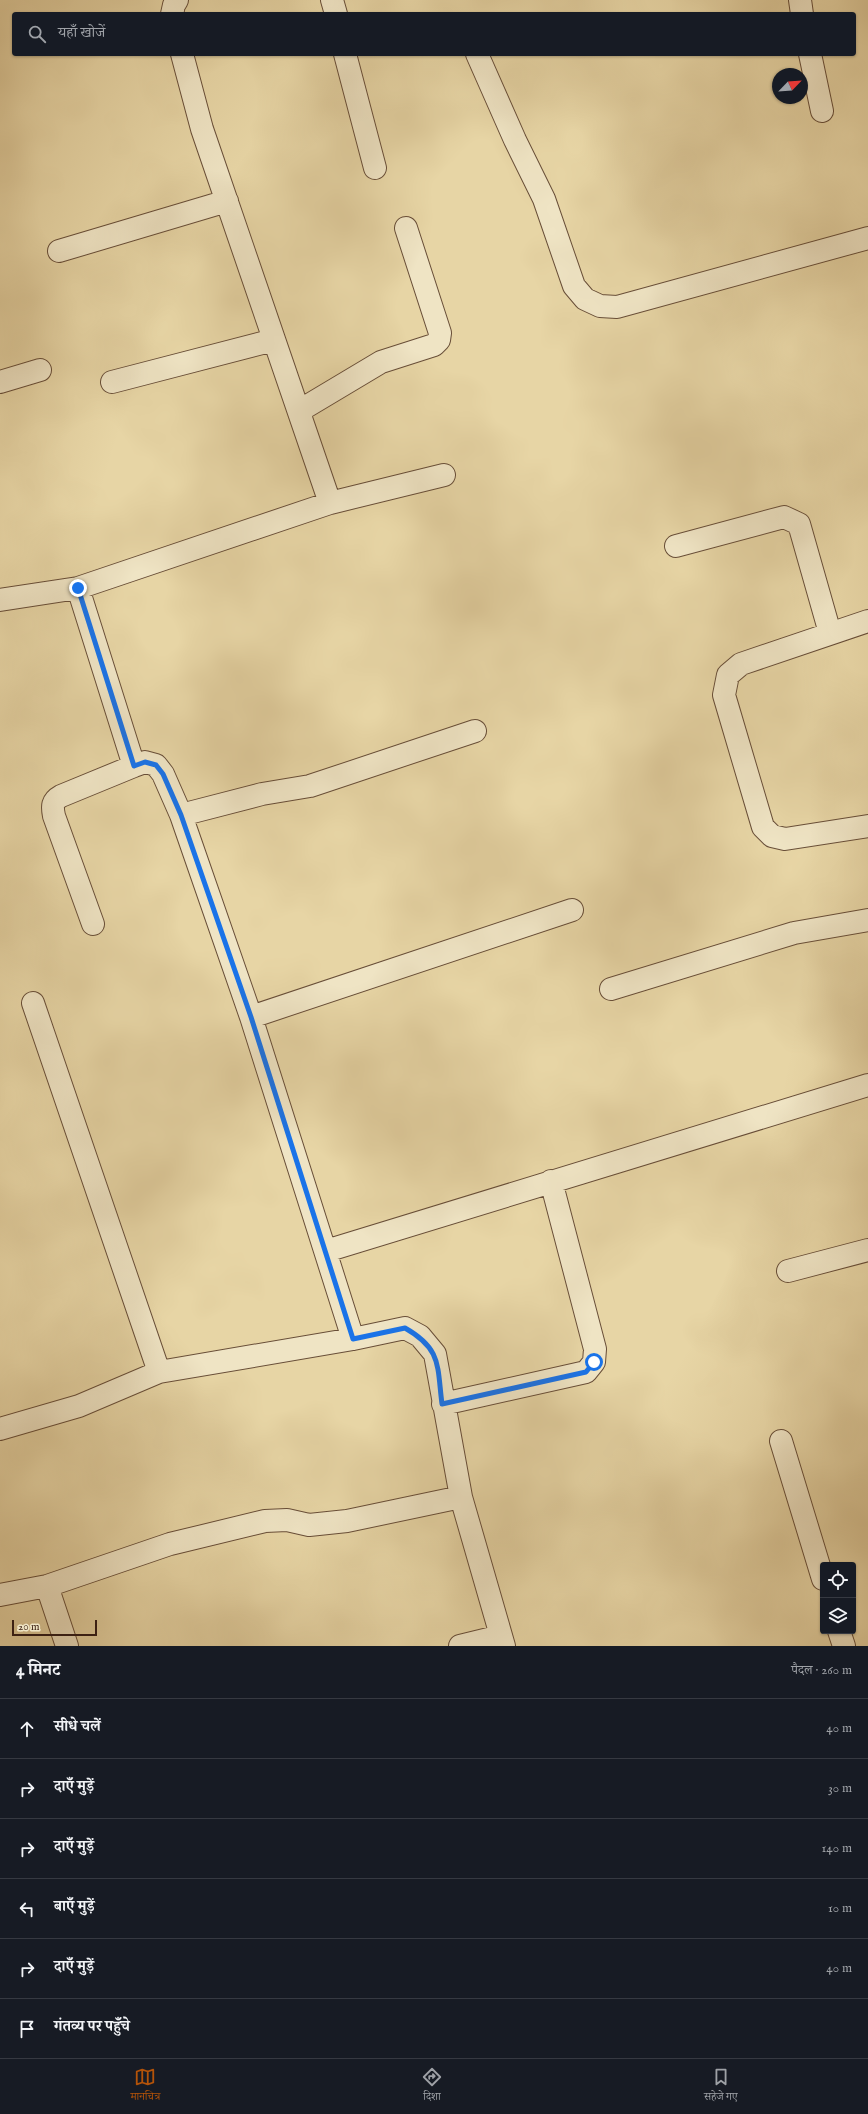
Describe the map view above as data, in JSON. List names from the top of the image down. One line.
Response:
{"scale_bar":"20 m","north":"top right","page":{"search":"यहाँ खोजें","scale":"20 m","heading":["4 मिनट","पैदल · 260 m"],"list":[["सीधे चलें","40 m"],["दाएँ मुड़ें","30 m"],["दाएँ मुड़ें","140 m"],["बाएँ मुड़ें","10 m"],["दाएँ मुड़ें","40 m"],"गंतव्य पर पहुँचे"],"nav":["मानचित्र","दिशा","सहेजे गए"]}}
